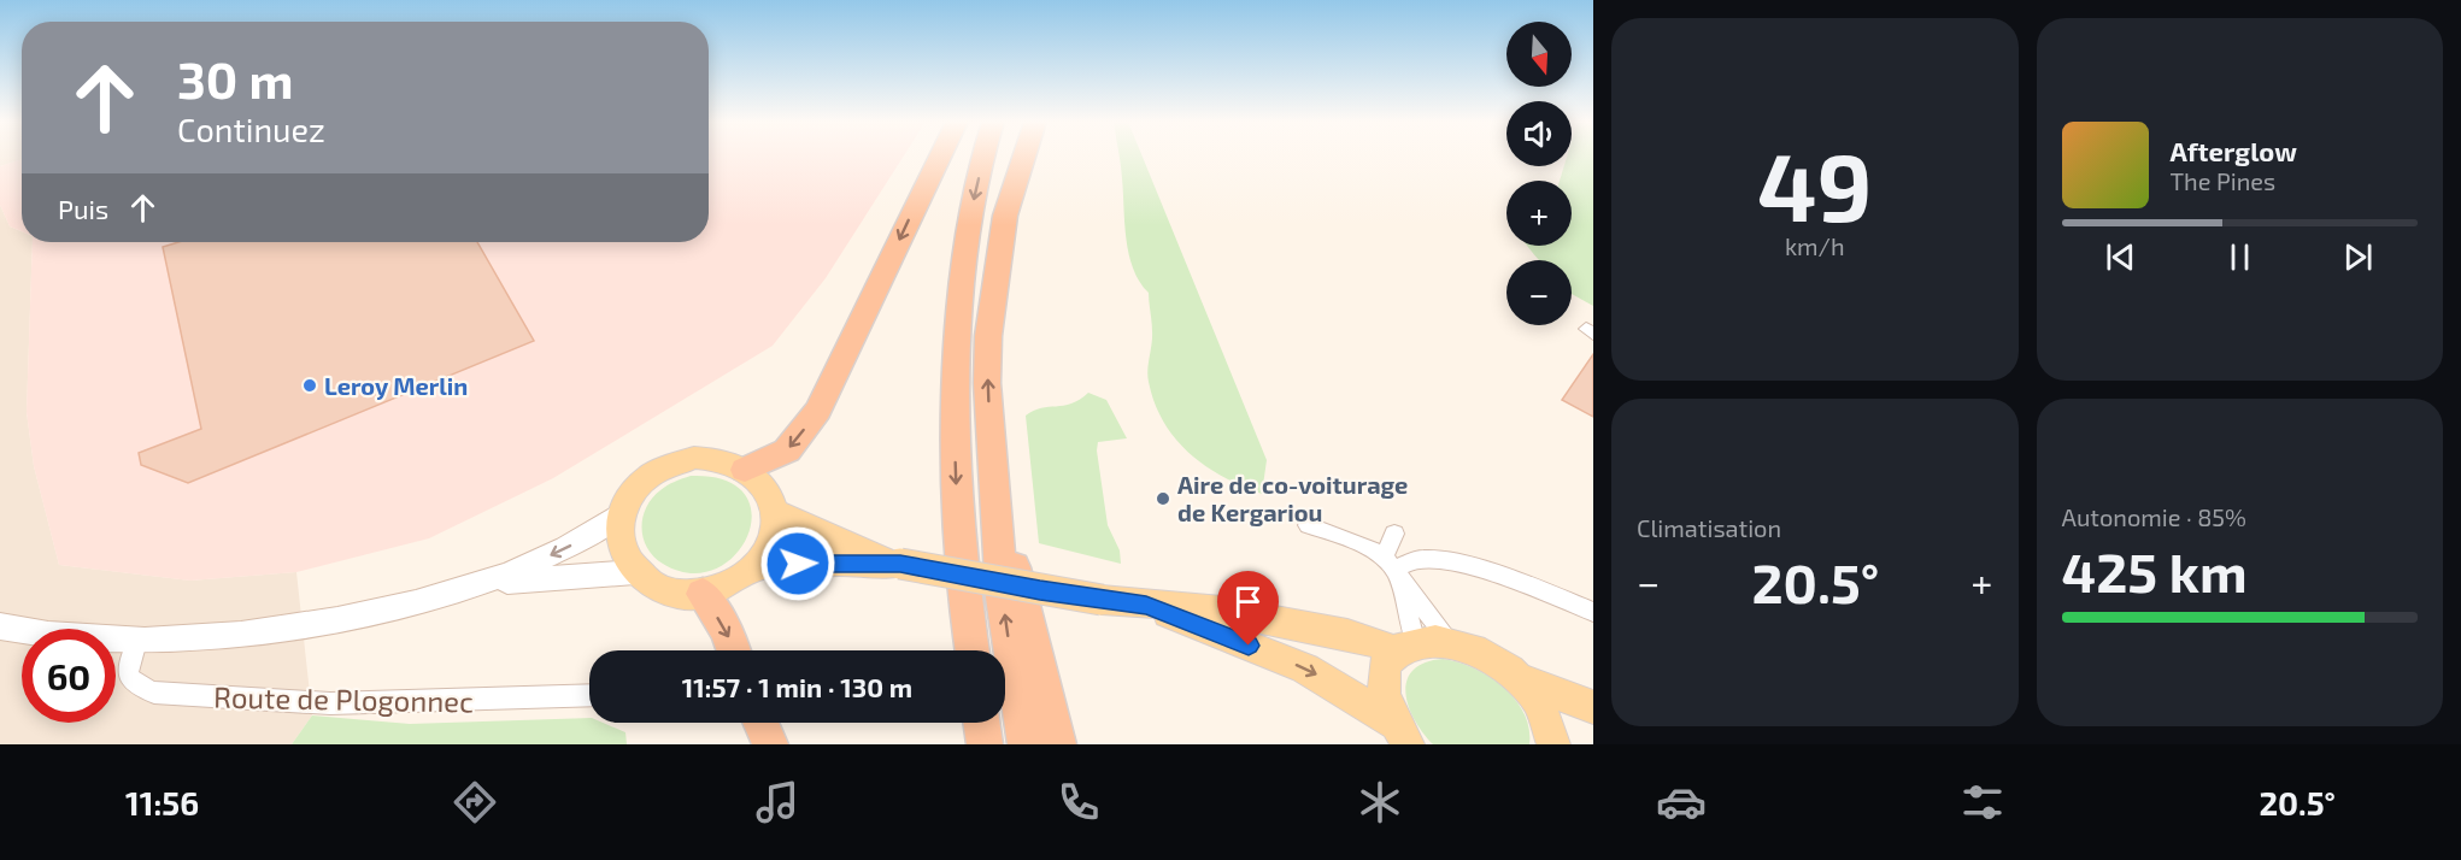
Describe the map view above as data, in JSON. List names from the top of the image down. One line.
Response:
{"streets":{"street":["Route de Plogonnec"]},"places":["Leroy Merlin","Aire de co-voiturage de Kergariou"],"north":"bottom","page":{"tile":[["49","km/h"],"Climatisation",["Autonomie · 85%","425 km"]],"map_buttons":["+","−"],"turn":["30 m","Continuez"],"song":["Afterglow","The Pines"],"then":"Puis","heat":["−","20.5°","+"],"limit":"60","trip":"11:57 · 1 min · 130 m","tabs":["11:56","20.5°"]}}
